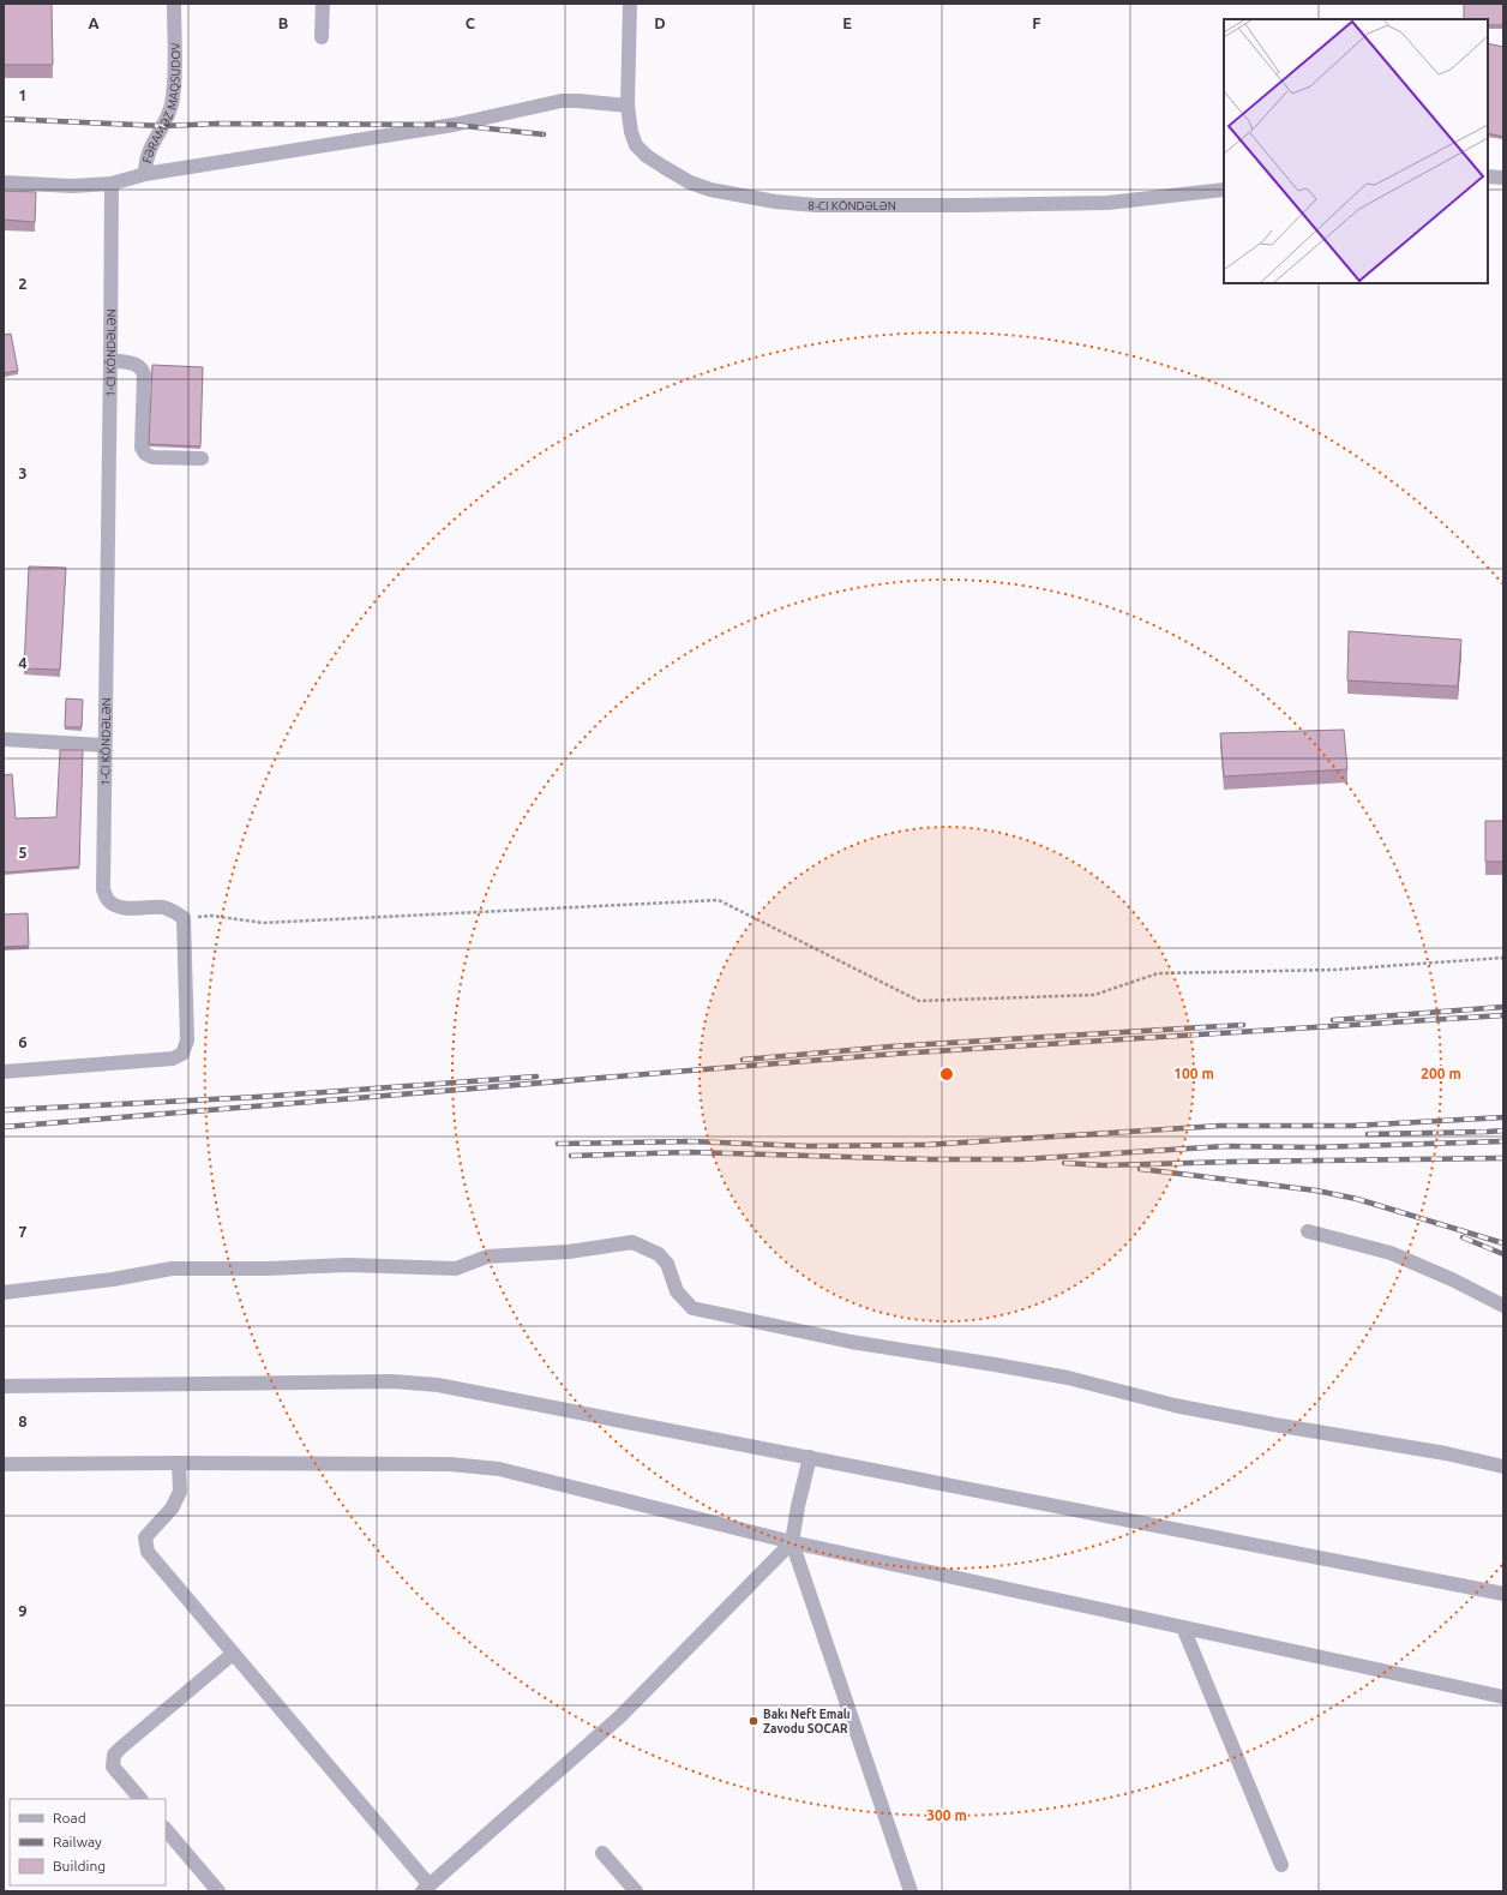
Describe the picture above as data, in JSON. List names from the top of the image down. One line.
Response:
{"streets":{"street":["FƏRAMƏZ MAQSUDOV","8-CI KÖNDƏLƏN","1-CI KÖNDƏLƏN"]},"crossings":[["FƏRAMƏZ MAQSUDOV","1-CI KÖNDƏLƏN"]],"places":["Bakı Neft Emalı Zavodu SOCAR"],"legend":["Road","Railway","Building"],"grid":{"columns":["A","B","C","D","E","F"],"rows":["1","2","3","4","5","6","7","8","9"]},"rings":["100 m","200 m","300 m"]}
